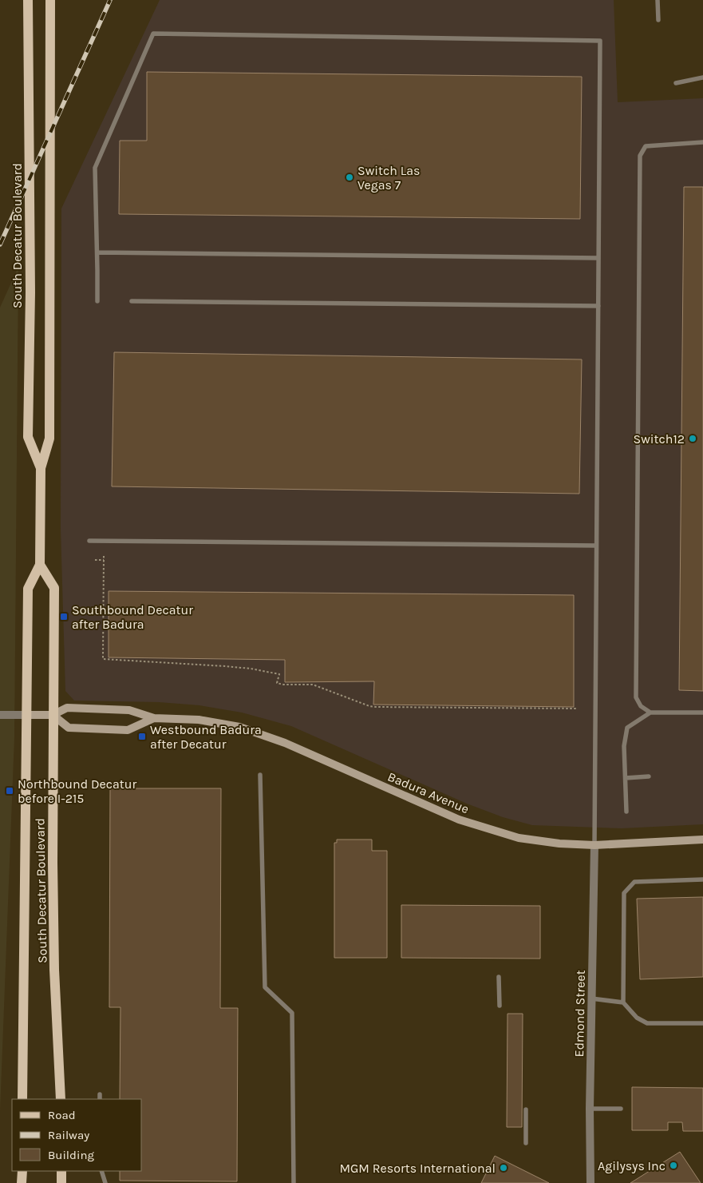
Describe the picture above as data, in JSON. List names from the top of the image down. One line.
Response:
{"streets":{"main road":["South Decatur Boulevard","Badura Avenue"],"street":["Edmond Street"]},"crossings":[["South Decatur Boulevard","Badura Avenue"],["Badura Avenue","Edmond Street"]],"places":{"other":["Switch Las Vegas 7","Switch12","Agilysys Inc","MGM Resorts International"],"transit":["Southbound Decatur after Badura","Westbound Badura after Decatur","Northbound Decatur before I-215"]},"legend":["Road","Railway","Building"]}
